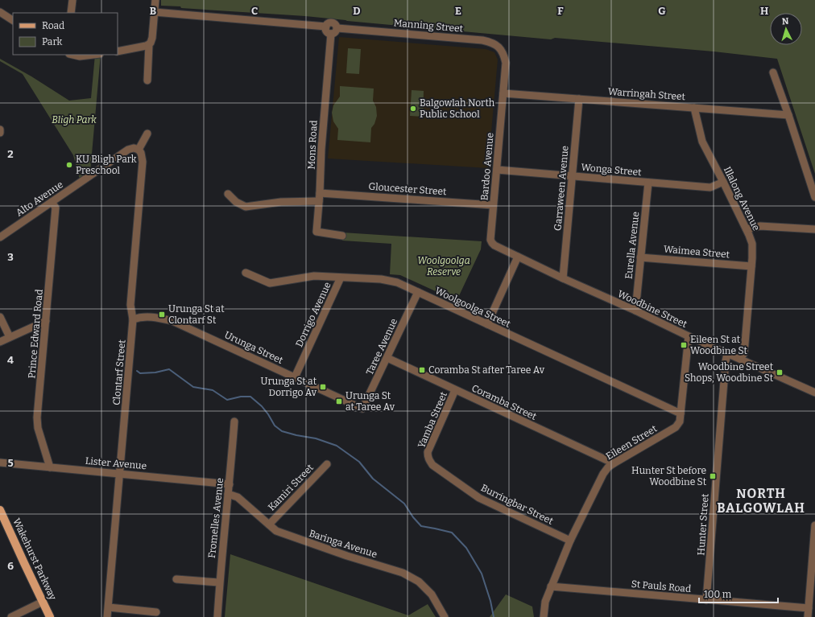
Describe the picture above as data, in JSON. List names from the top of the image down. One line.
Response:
{"streets":{"main road":["Wakehurst Parkway"],"street":["Manning Street","Warringah Street","Mons Road","Bardoo Avenue","Wonga Street","Garraween Avenue","Gloucester Street","Alto Avenue","Illalong Avenue","Eurella Avenue","Waimea Street","Woolgoolga Street","Woodbine Street","Dorrigo Avenue","Prince Edward Road","Taree Avenue","Urunga Street","Clontarf Street","Coramba Street","Yamba Street","Eileen Street","Lister Avenue","Kamiri Street","Burringbar Street","Fromelles Avenue","Hunter Street","Baringa Avenue","St Pauls Road"]},"crossings":[["Manning Street","Mons Road"],["Manning Street","Bardoo Avenue"],["Warringah Street","Bardoo Avenue"],["Warringah Street","Garraween Avenue"],["Warringah Street","Illalong Avenue"],["Mons Road","Gloucester Street"],["Bardoo Avenue","Wonga Street"],["Bardoo Avenue","Gloucester Street"],["Bardoo Avenue","Woodbine Street"],["Wonga Street","Garraween Avenue"],["Wonga Street","Illalong Avenue"],["Wonga Street","Eurella Avenue"],["Garraween Avenue","Woodbine Street"],["Alto Avenue","Prince Edward Road"],["Alto Avenue","Clontarf Street"],["Illalong Avenue","Waimea Street"],["Illalong Avenue","Woodbine Street"],["Eurella Avenue","Waimea Street"],["Eurella Avenue","Woodbine Street"],["Woolgoolga Street","Dorrigo Avenue"],["Woolgoolga Street","Taree Avenue"],["Woolgoolga Street","Eileen Street"],["Woodbine Street","Eileen Street"],["Woodbine Street","Hunter Street"],["Dorrigo Avenue","Urunga Street"],["Prince Edward Road","Lister Avenue"],["Taree Avenue","Urunga Street"],["Taree Avenue","Coramba Street"],["Urunga Street","Clontarf Street"],["Clontarf Street","Lister Avenue"],["Coramba Street","Yamba Street"],["Coramba Street","Eileen Street"],["Yamba Street","Burringbar Street"],["Eileen Street","Burringbar Street"],["Eileen Street","St Pauls Road"],["Lister Avenue","Fromelles Avenue"],["Kamiri Street","Baringa Avenue"],["Fromelles Avenue","Baringa Avenue"],["Hunter Street","St Pauls Road"]],"districts":["NORTH BALGOWLAH"],"parks":["Bligh Park","Woolgoolga Reserve"],"places":{"other":["Balgowlah North Public School","KU Bligh Park Preschool"],"transit":["Urunga St at Clontarf St","Eileen St at Woodbine St","Coramba St after Taree Av","Woodbine Street Shops, Woodbine St","Urunga St at Dorrigo Av","Urunga St at Taree Av","Hunter St before Woodbine St"]},"legend":["Road","Park"],"scale_bar":"100 m","north":"top","grid":{"columns":["B","C","D","E","F","G","H"],"rows":["2","3","4","5","6"]}}
